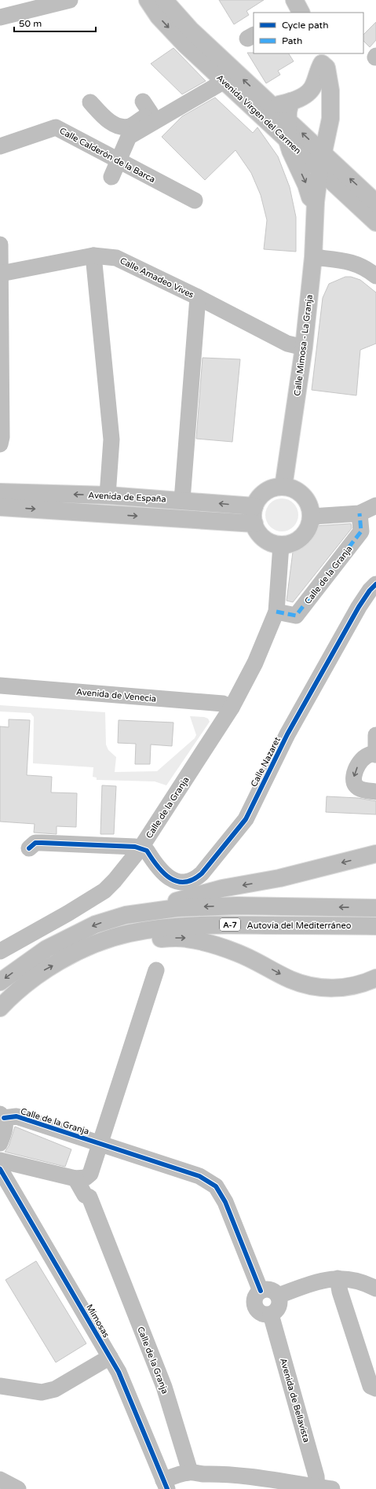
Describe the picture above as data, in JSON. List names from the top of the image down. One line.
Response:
{"streets":{"main road":["Avenida Virgen del Carmen","Calle Mimosa - La Granja","Avenida de España","A-7","Autovía del Mediterráneo"],"street":["Calle Calderón de la Barca","Calle Amadeo Vives","Calle de la Granja","Avenida de Venecia","Calle Nazaret","Mimosas","Avenida de Bellavista"]},"crossings":[["Avenida Virgen del Carmen","Calle Mimosa - La Granja"],["Calle Amadeo Vives","Calle Mimosa - La Granja"],["Calle Mimosa - La Granja","Avenida de España"],["Calle Mimosa - La Granja","Calle de la Granja"],["Avenida de España","Calle de la Granja"],["Calle de la Granja","Avenida de Venecia"],["Calle de la Granja","Calle Nazaret"]],"legend":["Cycle path","Path"],"scale_bar":"50 m"}
